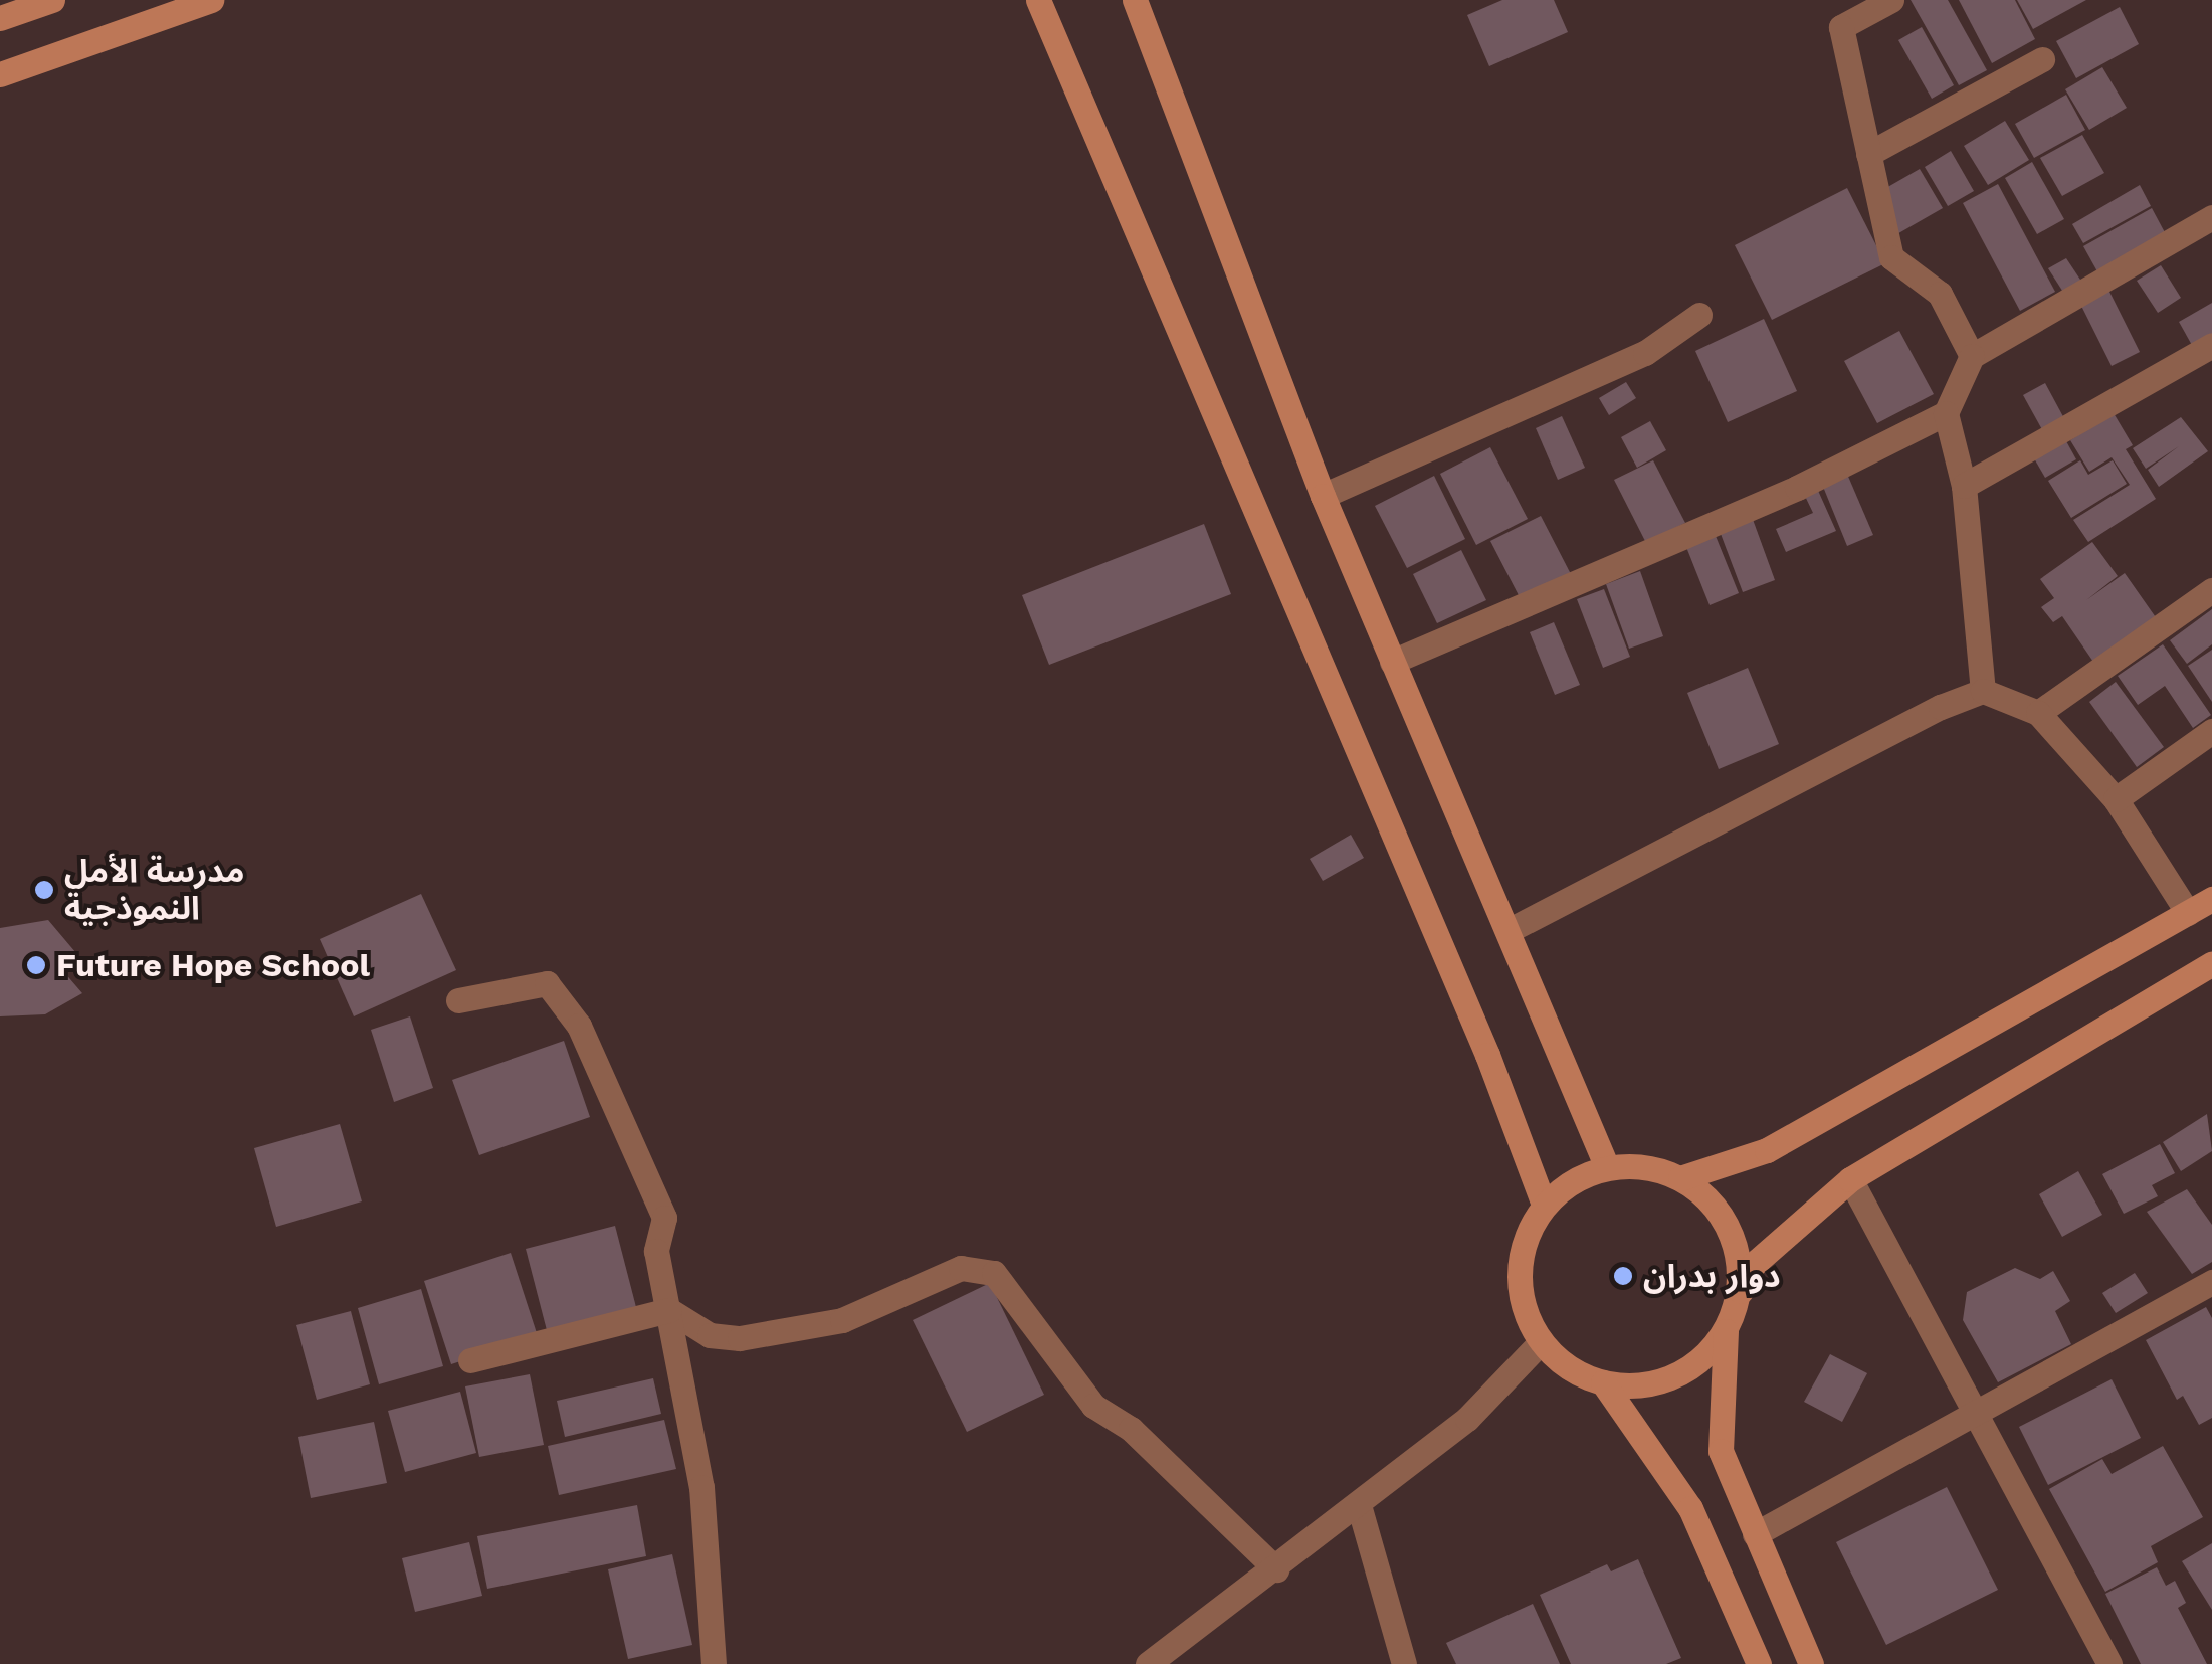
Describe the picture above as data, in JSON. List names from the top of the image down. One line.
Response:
{"places":["مدرسة الأمل النموذجية","Future Hope School","دوار بدران"]}
